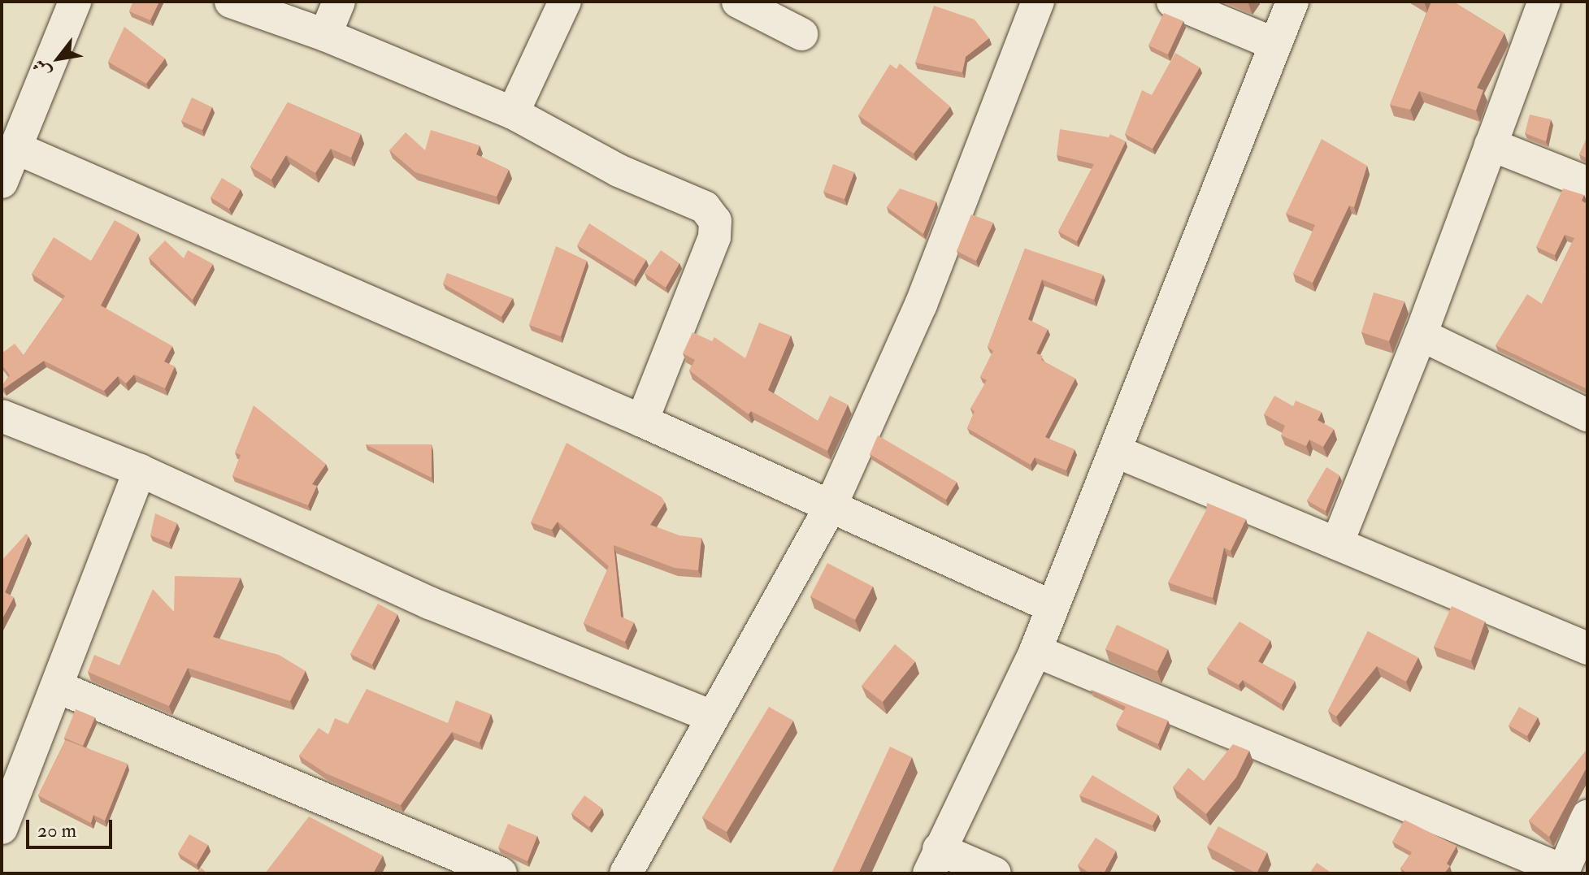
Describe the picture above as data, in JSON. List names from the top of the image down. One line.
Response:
{"scale_bar":"20 m","north":"bottom left"}
